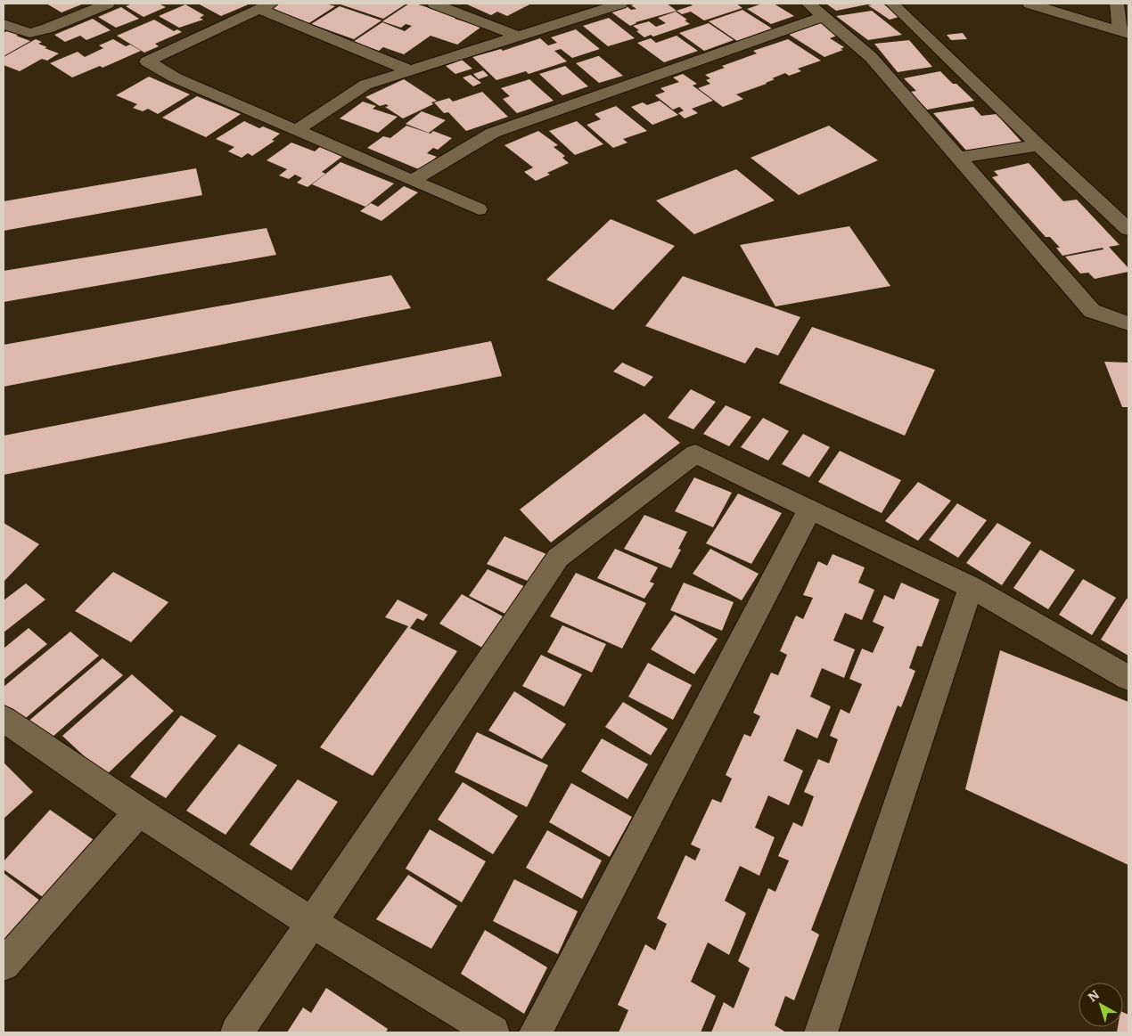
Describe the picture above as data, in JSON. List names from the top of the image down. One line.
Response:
{"north":"top left"}
